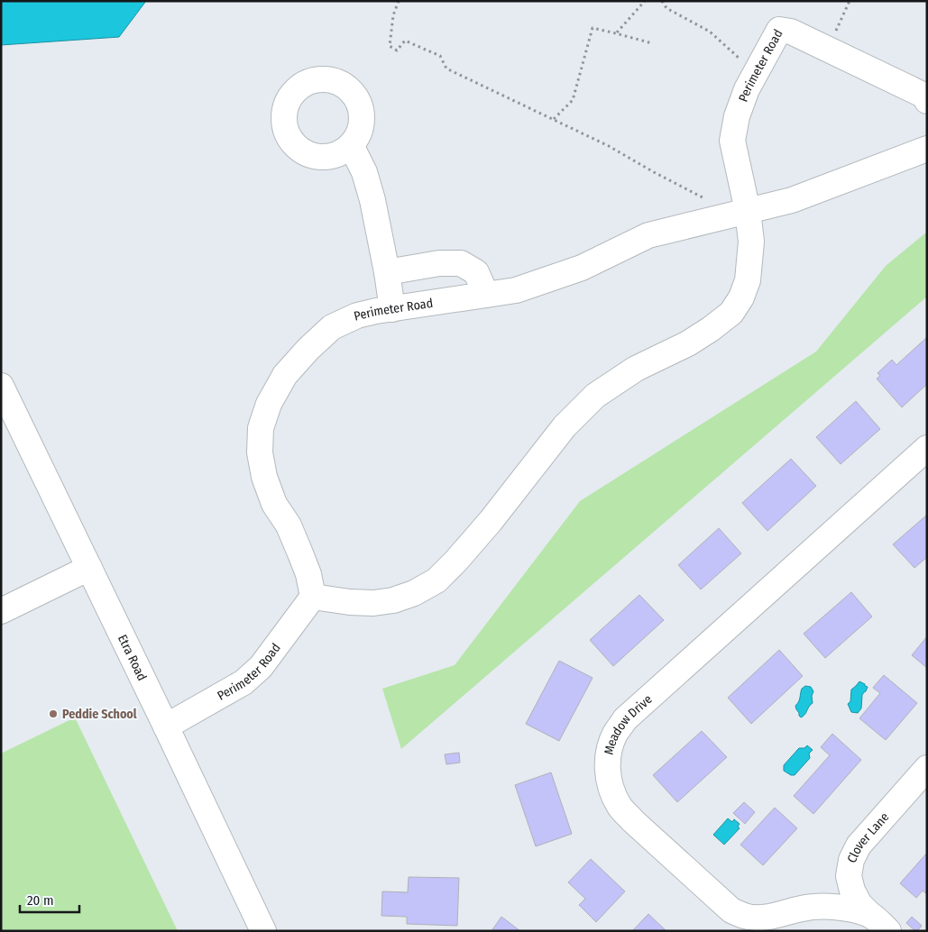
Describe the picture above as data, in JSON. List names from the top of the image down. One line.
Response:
{"streets":{"street":["Perimeter Road","Etra Road","Meadow Drive","Clover Lane"]},"crossings":[["Perimeter Road","Etra Road"],["Meadow Drive","Clover Lane"]],"places":["Peddie School"],"scale_bar":"20 m"}
